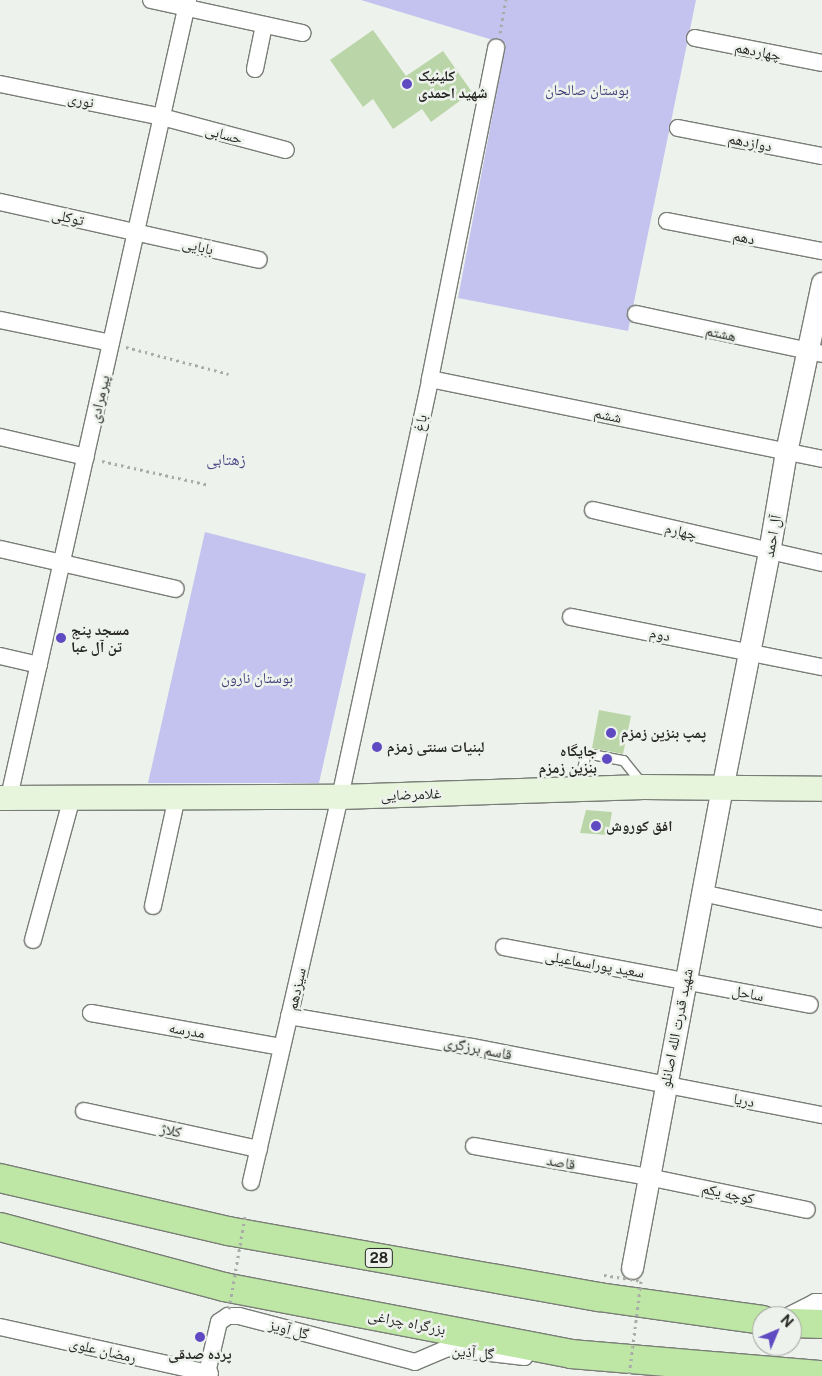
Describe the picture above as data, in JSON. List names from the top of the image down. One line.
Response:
{"streets":{"highway":["28","بزرگراه چراغی"],"main road":["غلامرضایی"],"street":["چهاردهم","نوری","حسابی","دوازدهم","توکلی","دهم","بابایی","هشتم","پیرمرادی","ششم","باغ","چهارم","آل احمد","دوم","سعید پوراسماعیلی","سیزدهم","ساحل","شهید قدرت الله اصانلو","مدرسه","قاسم برزگری","دریا","کلاژ","قاصد","کوچه یکم","گل آویز","رمضان علوی","گل آذین"]},"crossings":[["نوری","حسابی"],["نوری","پیرمرادی"],["حسابی","پیرمرادی"],["توکلی","بابایی"],["توکلی","پیرمرادی"],["بابایی","پیرمرادی"],["هشتم","آل احمد"],["پیرمرادی","غلامرضایی"],["ششم","باغ"],["ششم","آل احمد"],["باغ","غلامرضایی"],["باغ","سیزدهم"],["چهارم","آل احمد"],["آل احمد","دوم"],["آل احمد","غلامرضایی"],["آل احمد","شهید قدرت الله اصانلو"],["غلامرضایی","سیزدهم"],["غلامرضایی","شهید قدرت الله اصانلو"],["سعید پوراسماعیلی","ساحل"],["سعید پوراسماعیلی","شهید قدرت الله اصانلو"],["سیزدهم","مدرسه"],["سیزدهم","قاسم برزگری"],["سیزدهم","کلاژ"],["ساحل","شهید قدرت الله اصانلو"],["شهید قدرت الله اصانلو","قاسم برزگری"],["شهید قدرت الله اصانلو","دریا"],["شهید قدرت الله اصانلو","قاصد"],["شهید قدرت الله اصانلو","کوچه یکم"],["قاسم برزگری","دریا"],["قاصد","کوچه یکم"],["بزرگراه چراغی","گل آذین"],["گل آویز","رمضان علوی"],["گل آویز","گل آذین"]],"districts":["زهتابی"],"parks":["بوستان صالحان","بوستان نارون"],"places":["کلینیک شهید احمدی","مسجد پنج تن آل عبا","پمپ بنزین زمزم","لبنیات سنتی زمزم","جایگاه بنزین زمزم","افق کوروش","پرده صدقی"],"north":"top right"}
